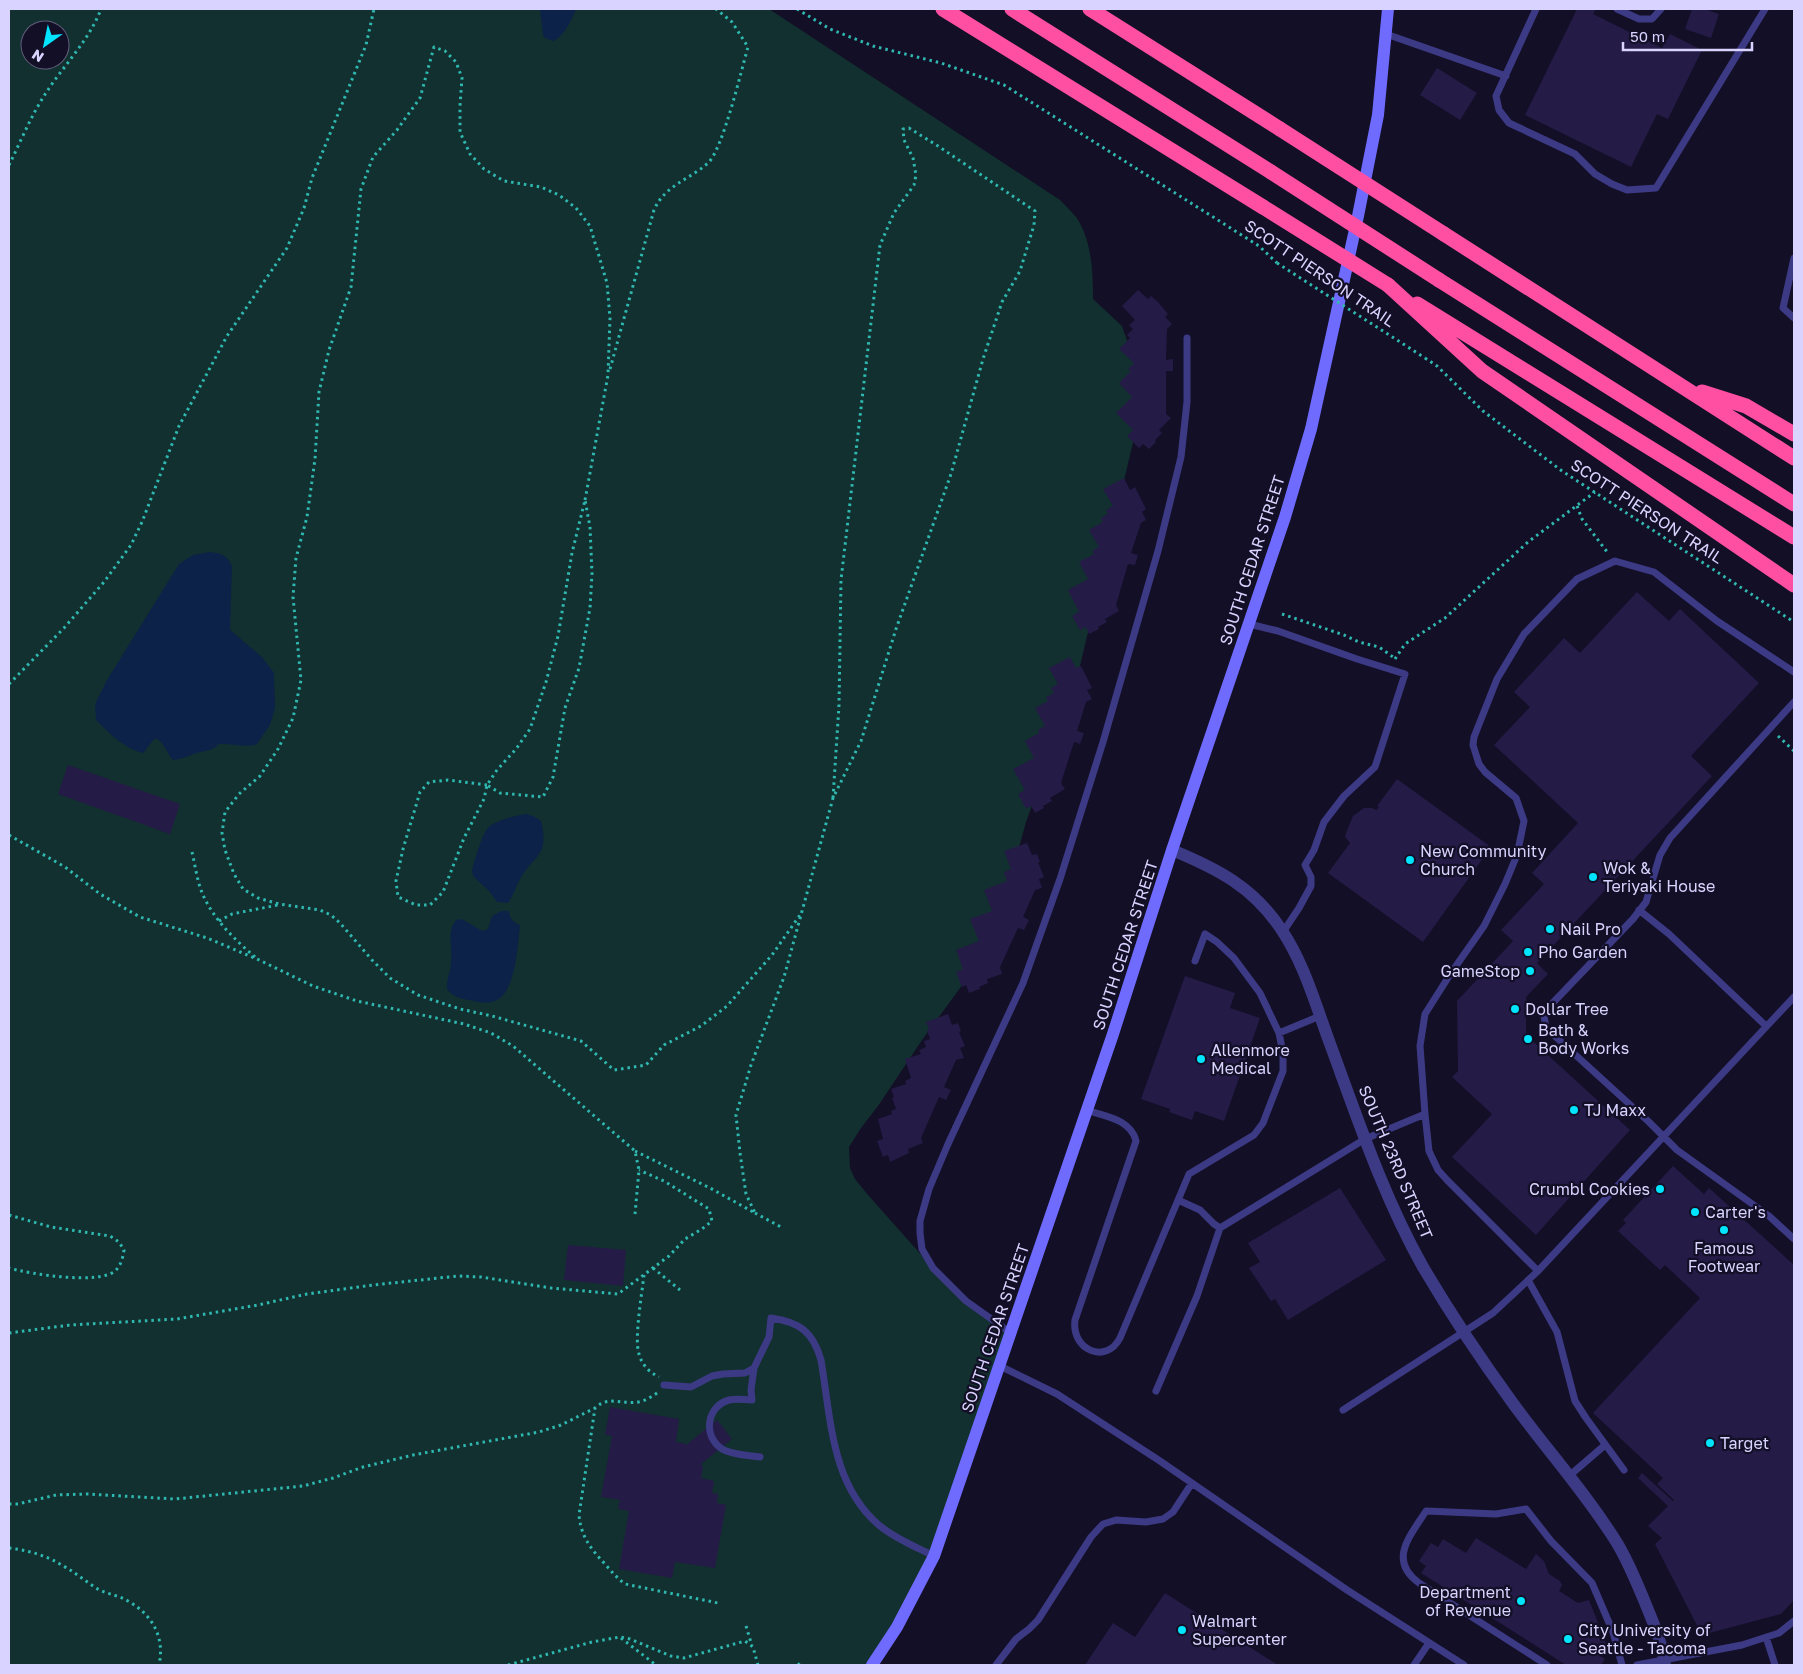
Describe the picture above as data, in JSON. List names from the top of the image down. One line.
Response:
{"streets":{"main road":["SOUTH CEDAR STREET"],"street":["SOUTH 23RD STREET"],"path":["SCOTT PIERSON TRAIL"]},"crossings":[["SOUTH CEDAR STREET","SOUTH 23RD STREET"]],"places":["New Community Church","Wok & Teriyaki House","Nail Pro","Pho Garden","GameStop","Dollar Tree","Bath & Body Works","Allenmore Medical","TJ Maxx","Crumbl Cookies","Carter's","Famous Footwear","Target","Department of Revenue","Walmart Supercenter","City University of Seattle - Tacoma"],"scale_bar":"50 m","north":"bottom left"}
